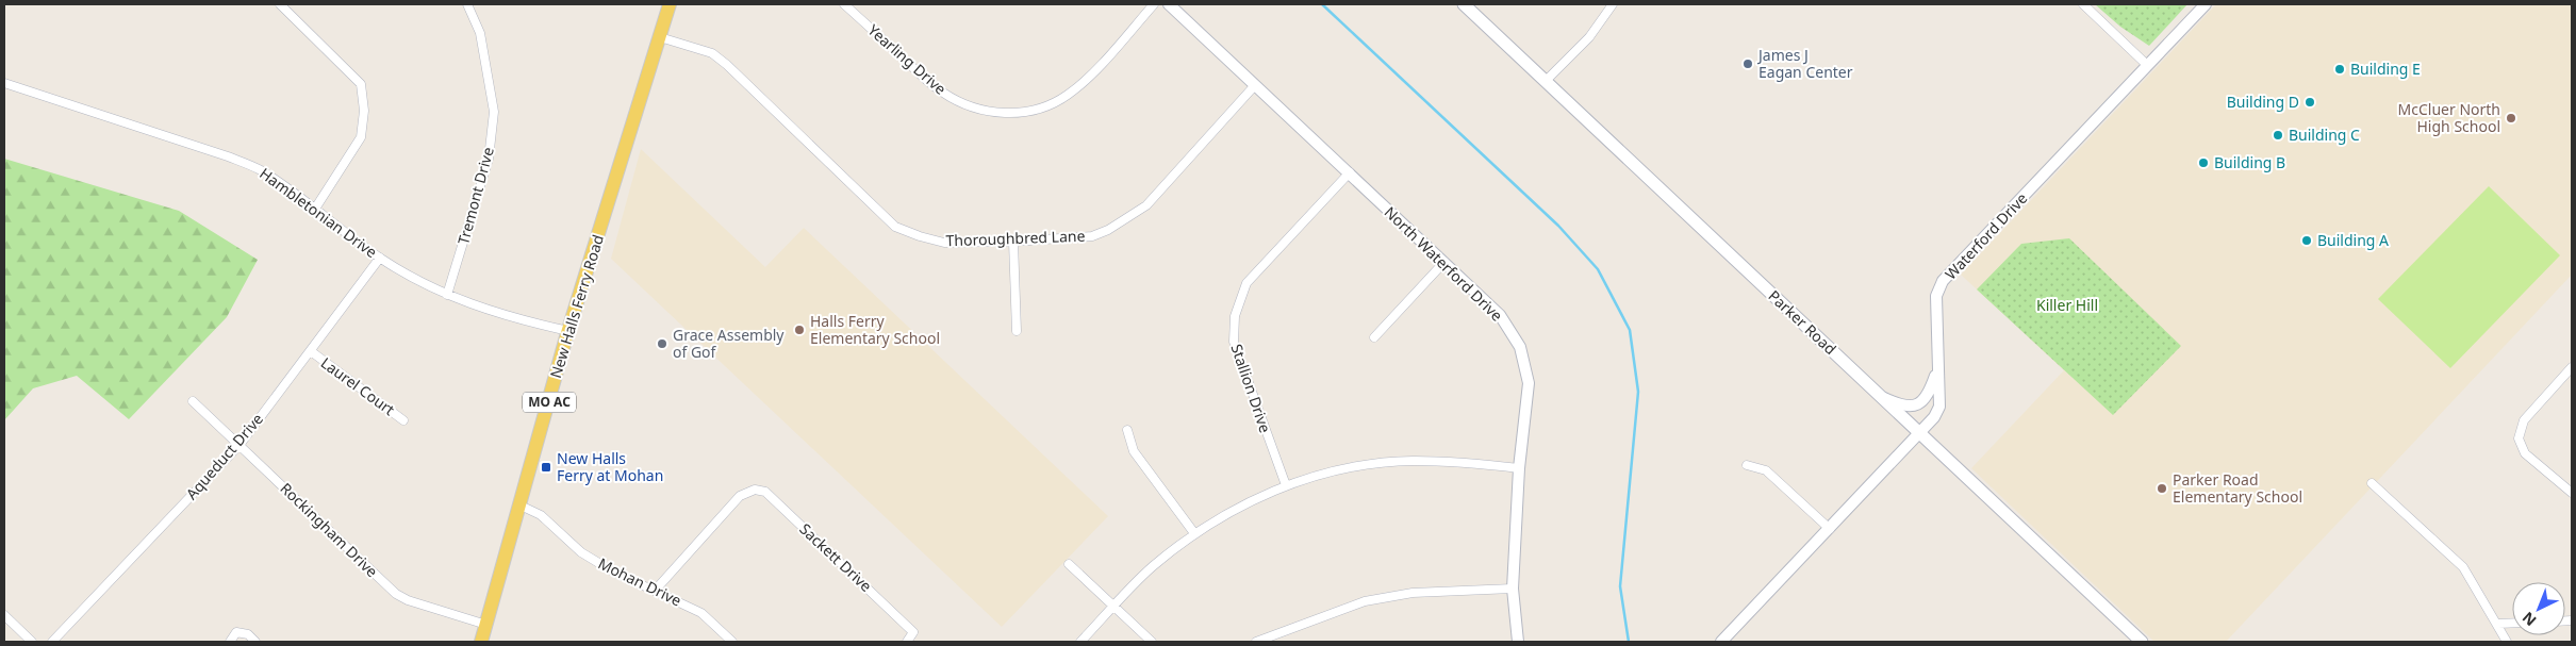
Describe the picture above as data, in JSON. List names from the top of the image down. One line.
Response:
{"streets":{"main road":["New Halls Ferry Road","Parker Road","MO AC"],"street":["Yearling Drive","Tremont Drive","Hambletonian Drive","Waterford Drive","Thoroughbred Lane","North Waterford Drive","Laurel Court","Stallion Drive","Aqueduct Drive","Rockingham Drive","Sackett Drive","Mohan Drive"]},"crossings":[["Tremont Drive","Hambletonian Drive"],["Hambletonian Drive","New Halls Ferry Road"],["Hambletonian Drive","Aqueduct Drive"],["Waterford Drive","Parker Road"],["Thoroughbred Lane","North Waterford Drive"],["Thoroughbred Lane","New Halls Ferry Road"],["North Waterford Drive","Stallion Drive"],["New Halls Ferry Road","Rockingham Drive"],["New Halls Ferry Road","Mohan Drive"],["Laurel Court","Aqueduct Drive"],["Aqueduct Drive","Rockingham Drive"],["Sackett Drive","Mohan Drive"]],"parks":["Killer Hill"],"places":{"other":["James J Eagan Center","Building E","Building D","McCluer North High School","Building C","Building B","Building A","Halls Ferry Elementary School","Grace Assembly of Gof","Parker Road Elementary School"],"transit":["New Halls Ferry at Mohan"]},"north":"bottom left"}
